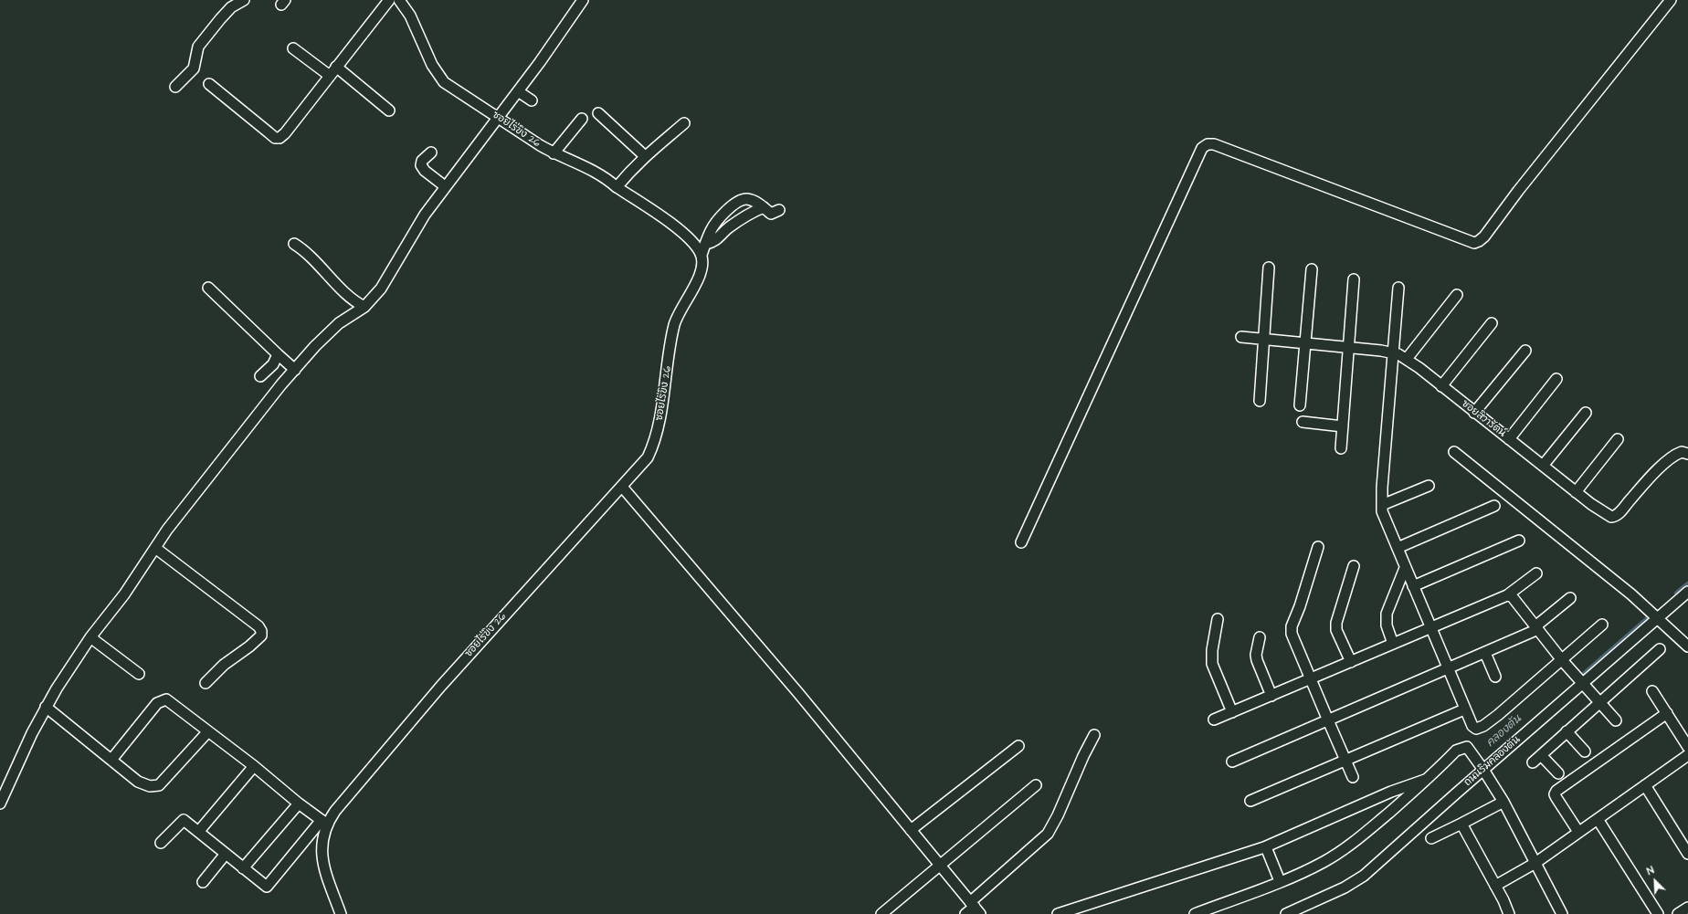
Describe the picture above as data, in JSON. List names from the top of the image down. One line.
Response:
{"streets":{"street":["ซอยไร่ขิง 26","ซอยสิวารัตน์","ถนนริมคลองตัน"]},"water":["คลองตัน"],"north":"top left"}
